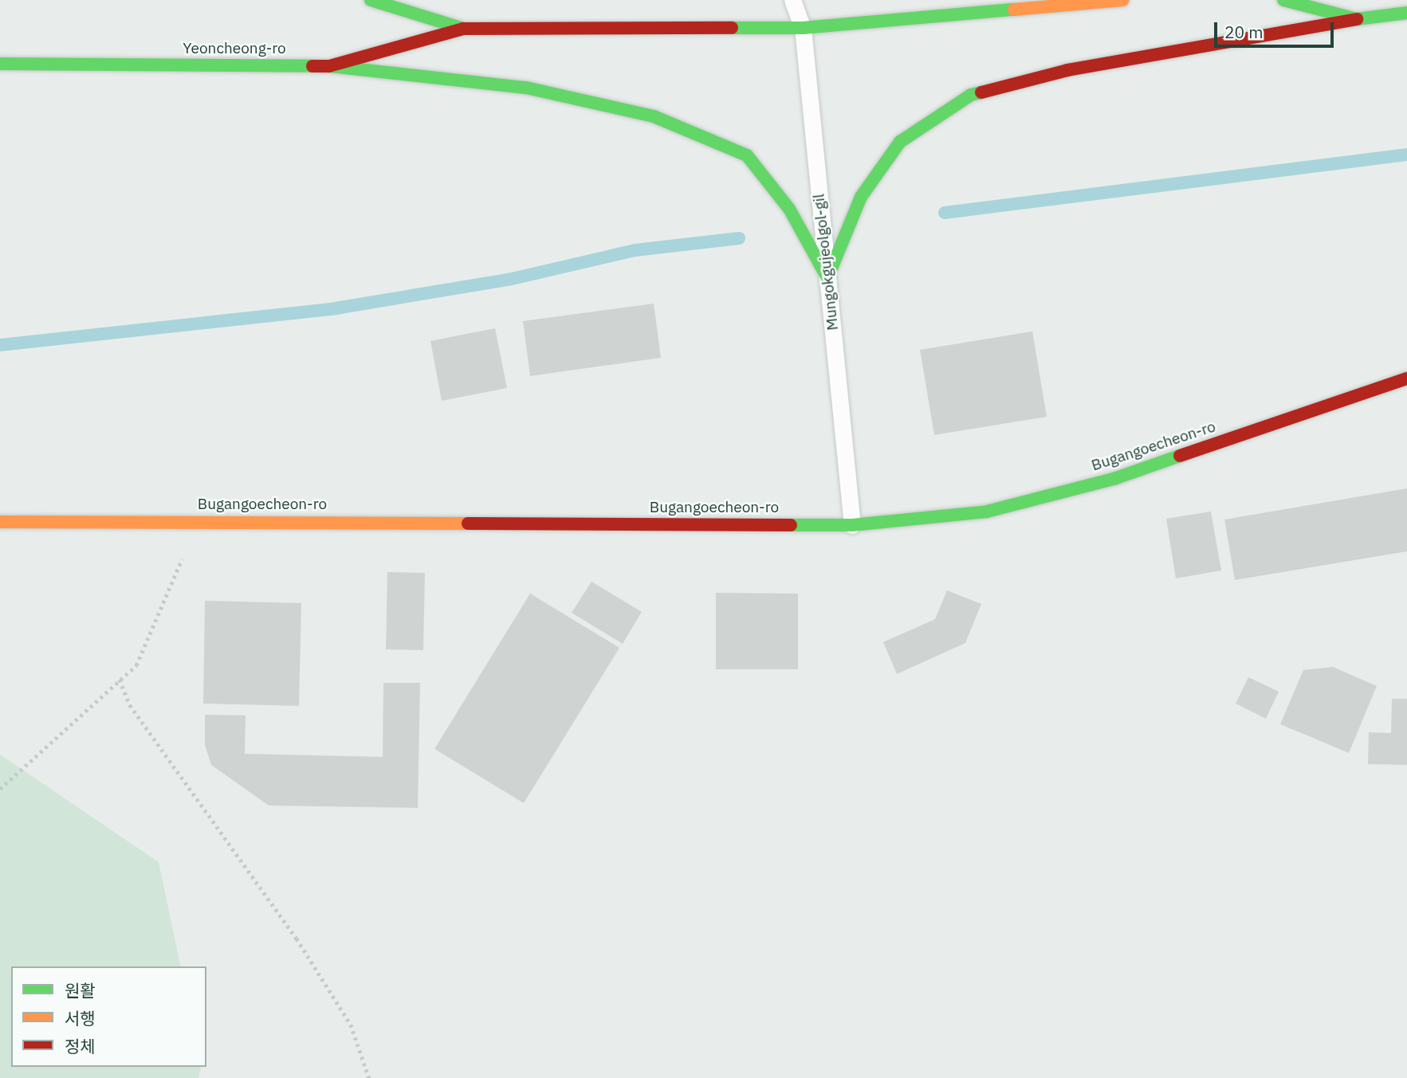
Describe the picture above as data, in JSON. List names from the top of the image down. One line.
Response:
{"streets":{"main road":["Yeoncheong-ro","Bugangoecheon-ro"],"lane":["Mungokgujeolgol-gil"]},"crossings":[["Yeoncheong-ro","Mungokgujeolgol-gil"],["Mungokgujeolgol-gil","Bugangoecheon-ro"]],"legend":["원활","서행","정체"],"scale_bar":"20 m"}
